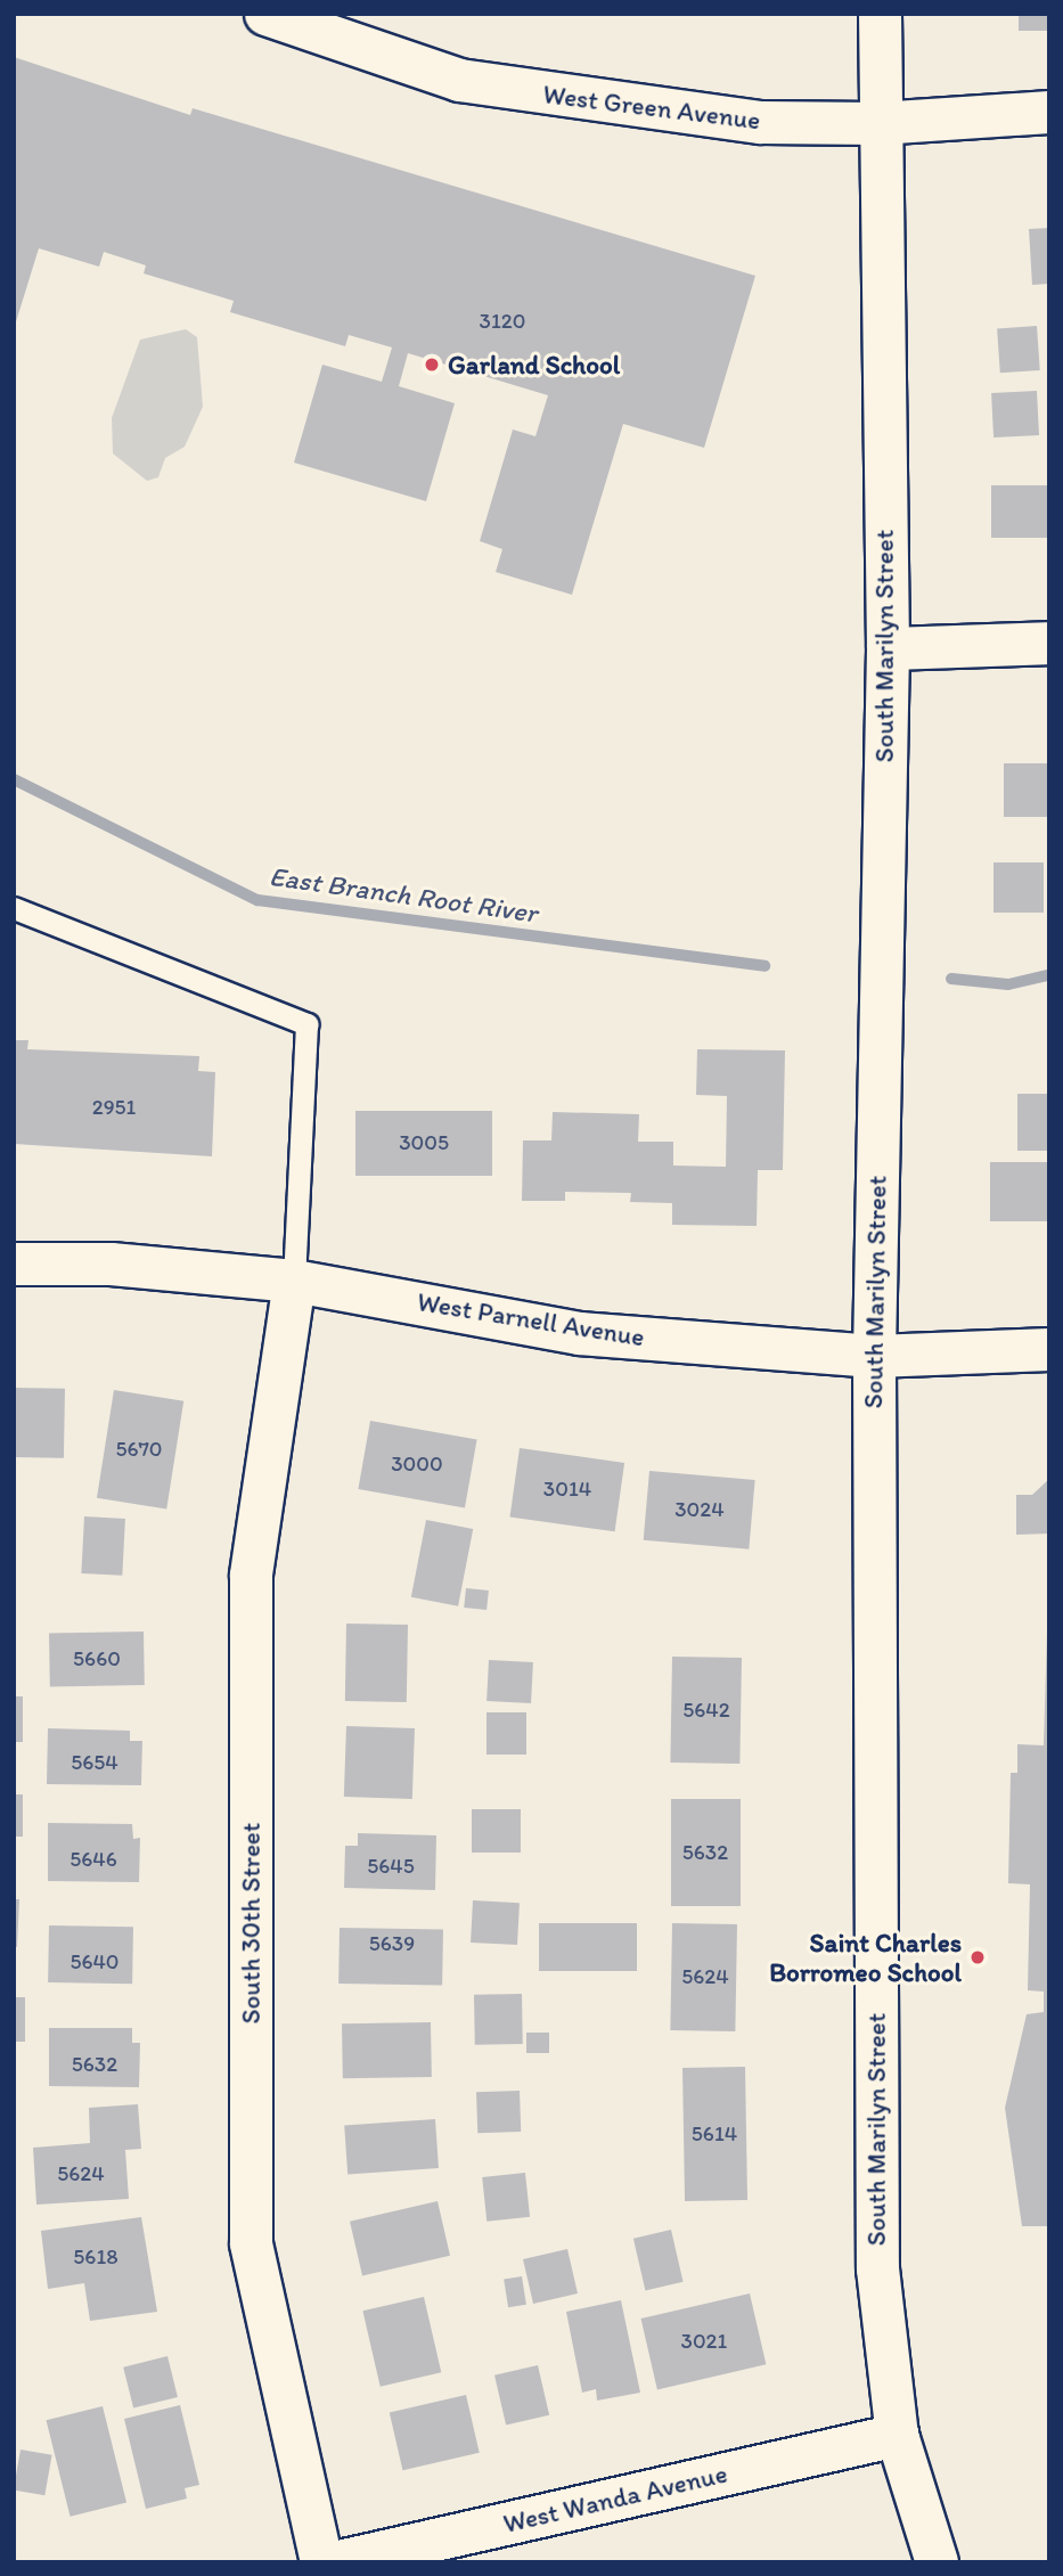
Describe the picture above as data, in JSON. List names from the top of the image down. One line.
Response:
{"streets":{"street":["West Green Avenue","South Marilyn Street","West Parnell Avenue","South 30th Street","West Wanda Avenue"]},"crossings":[["West Green Avenue","South Marilyn Street"],["South Marilyn Street","West Parnell Avenue"],["South Marilyn Street","West Wanda Avenue"],["West Parnell Avenue","South 30th Street"]],"water":["East Branch Root River"],"places":["Garland School","Saint Charles Borromeo School"],"house_numbers":["3120","2951","3005","5670","3000","3014","3024","5660","5642","5654","5632","5646","5645","5639","5640","5624","5632","5614","5624","5618","3021"]}
